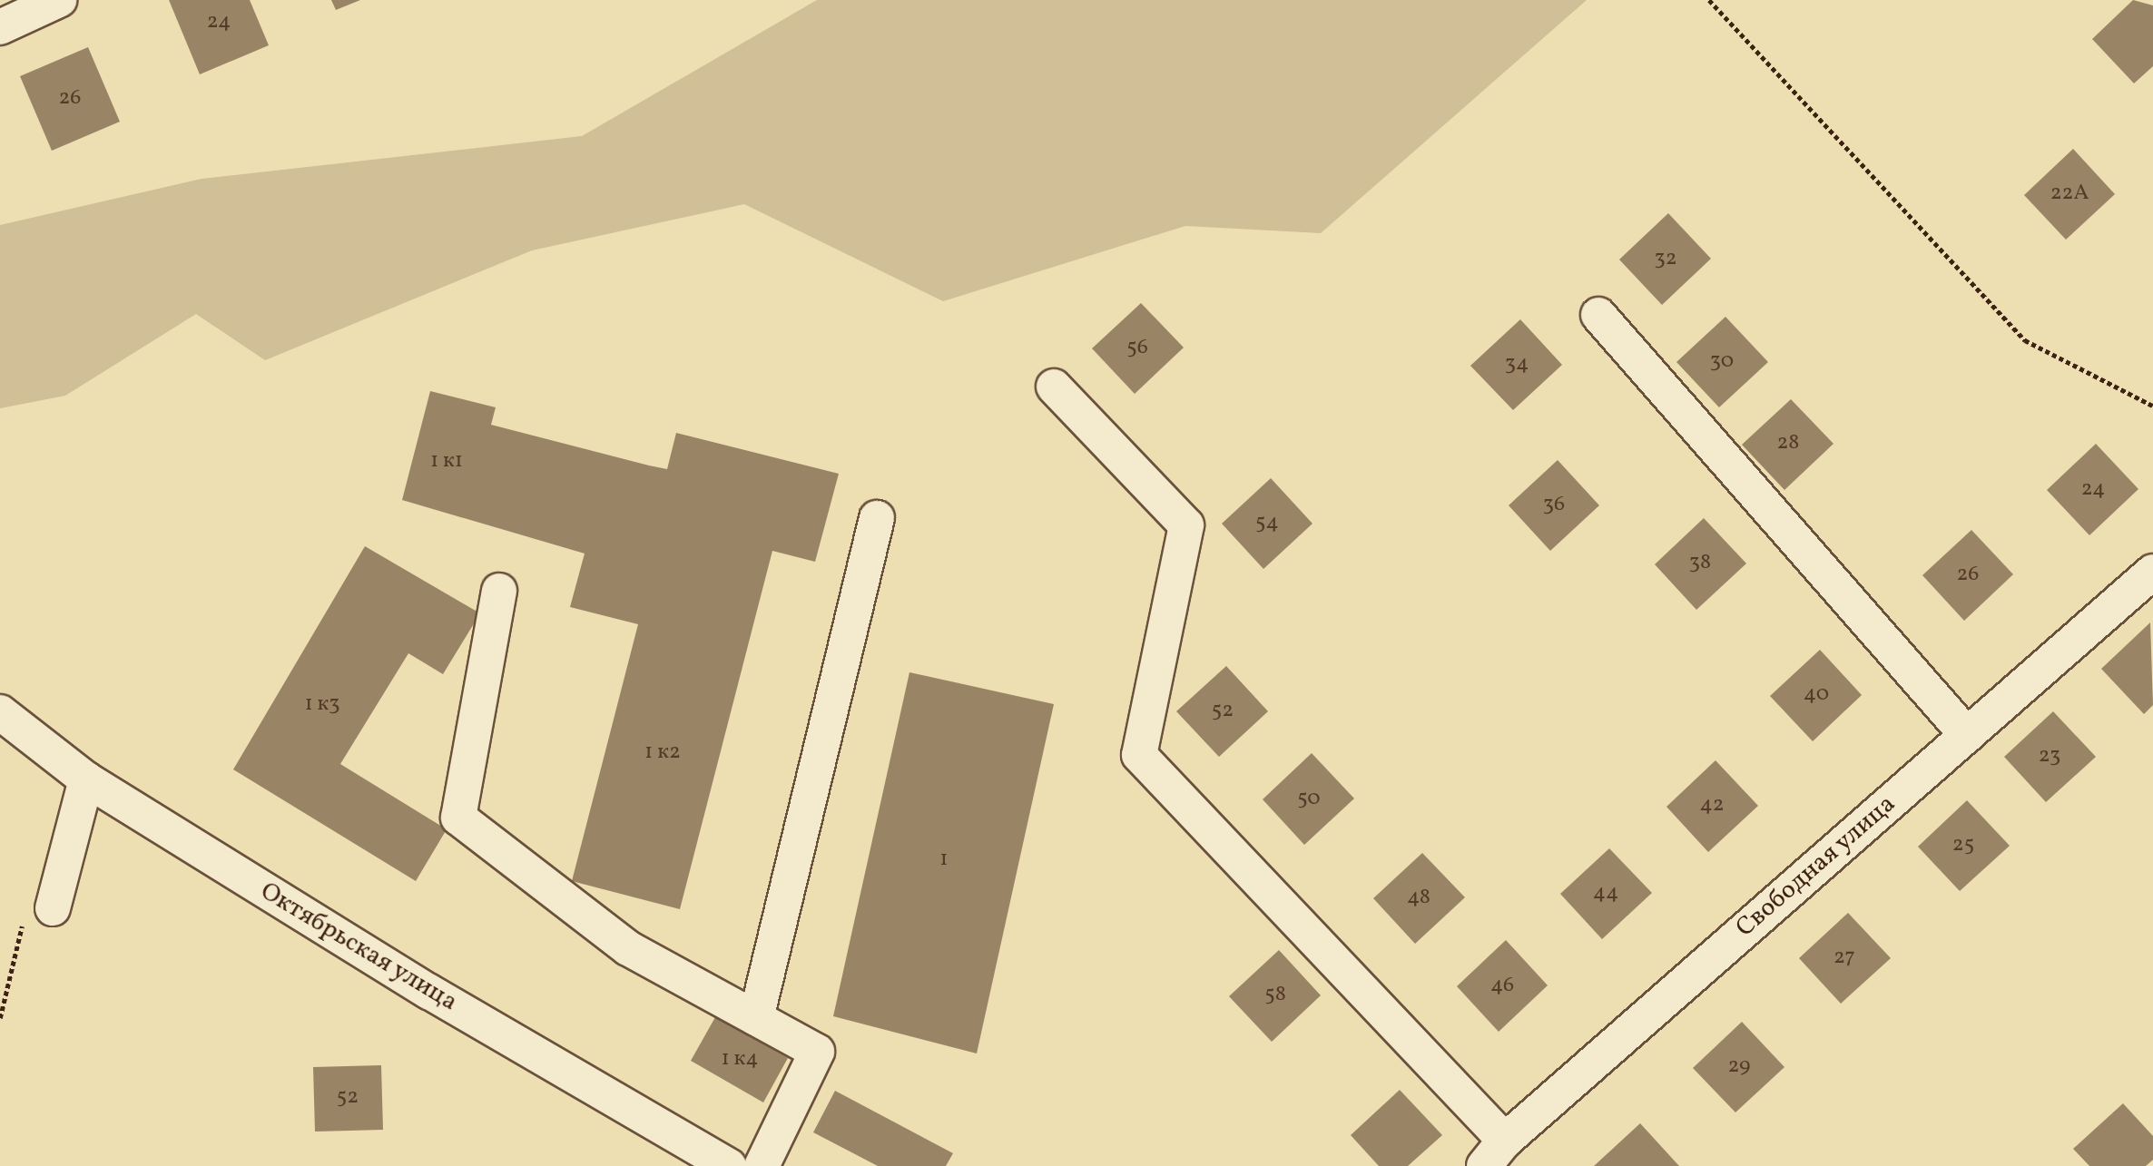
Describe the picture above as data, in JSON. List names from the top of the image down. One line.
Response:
{"streets":{"street":["Свободная улица","Октябрьская улица"]},"house_numbers":["24","26","22А","32","56","30","34","28","1 к1","24","36","54","38","26","40","1 к3","52","1 к2","23","50","42","25","1","44","48","27","46","58","1 к4","29","52"]}
